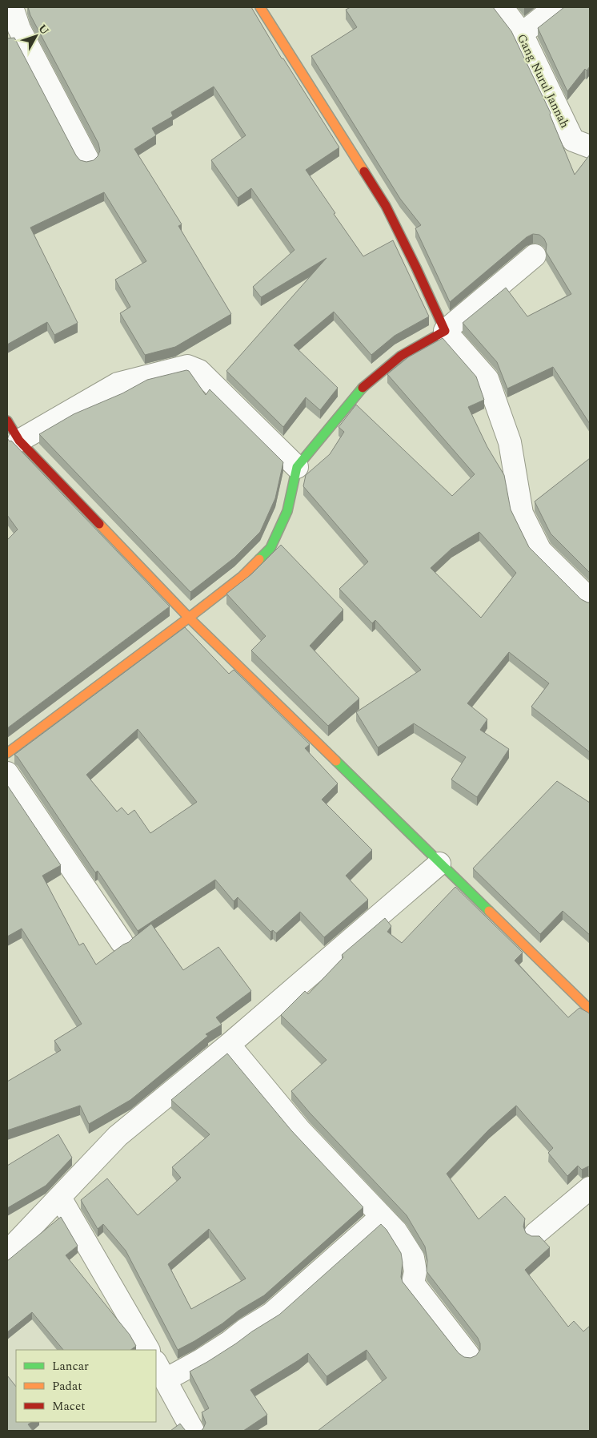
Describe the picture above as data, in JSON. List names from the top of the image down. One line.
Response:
{"streets":{"street":["Gang Nurul Jannah"]},"legend":["Lancar","Padat","Macet"],"north":"top right"}
